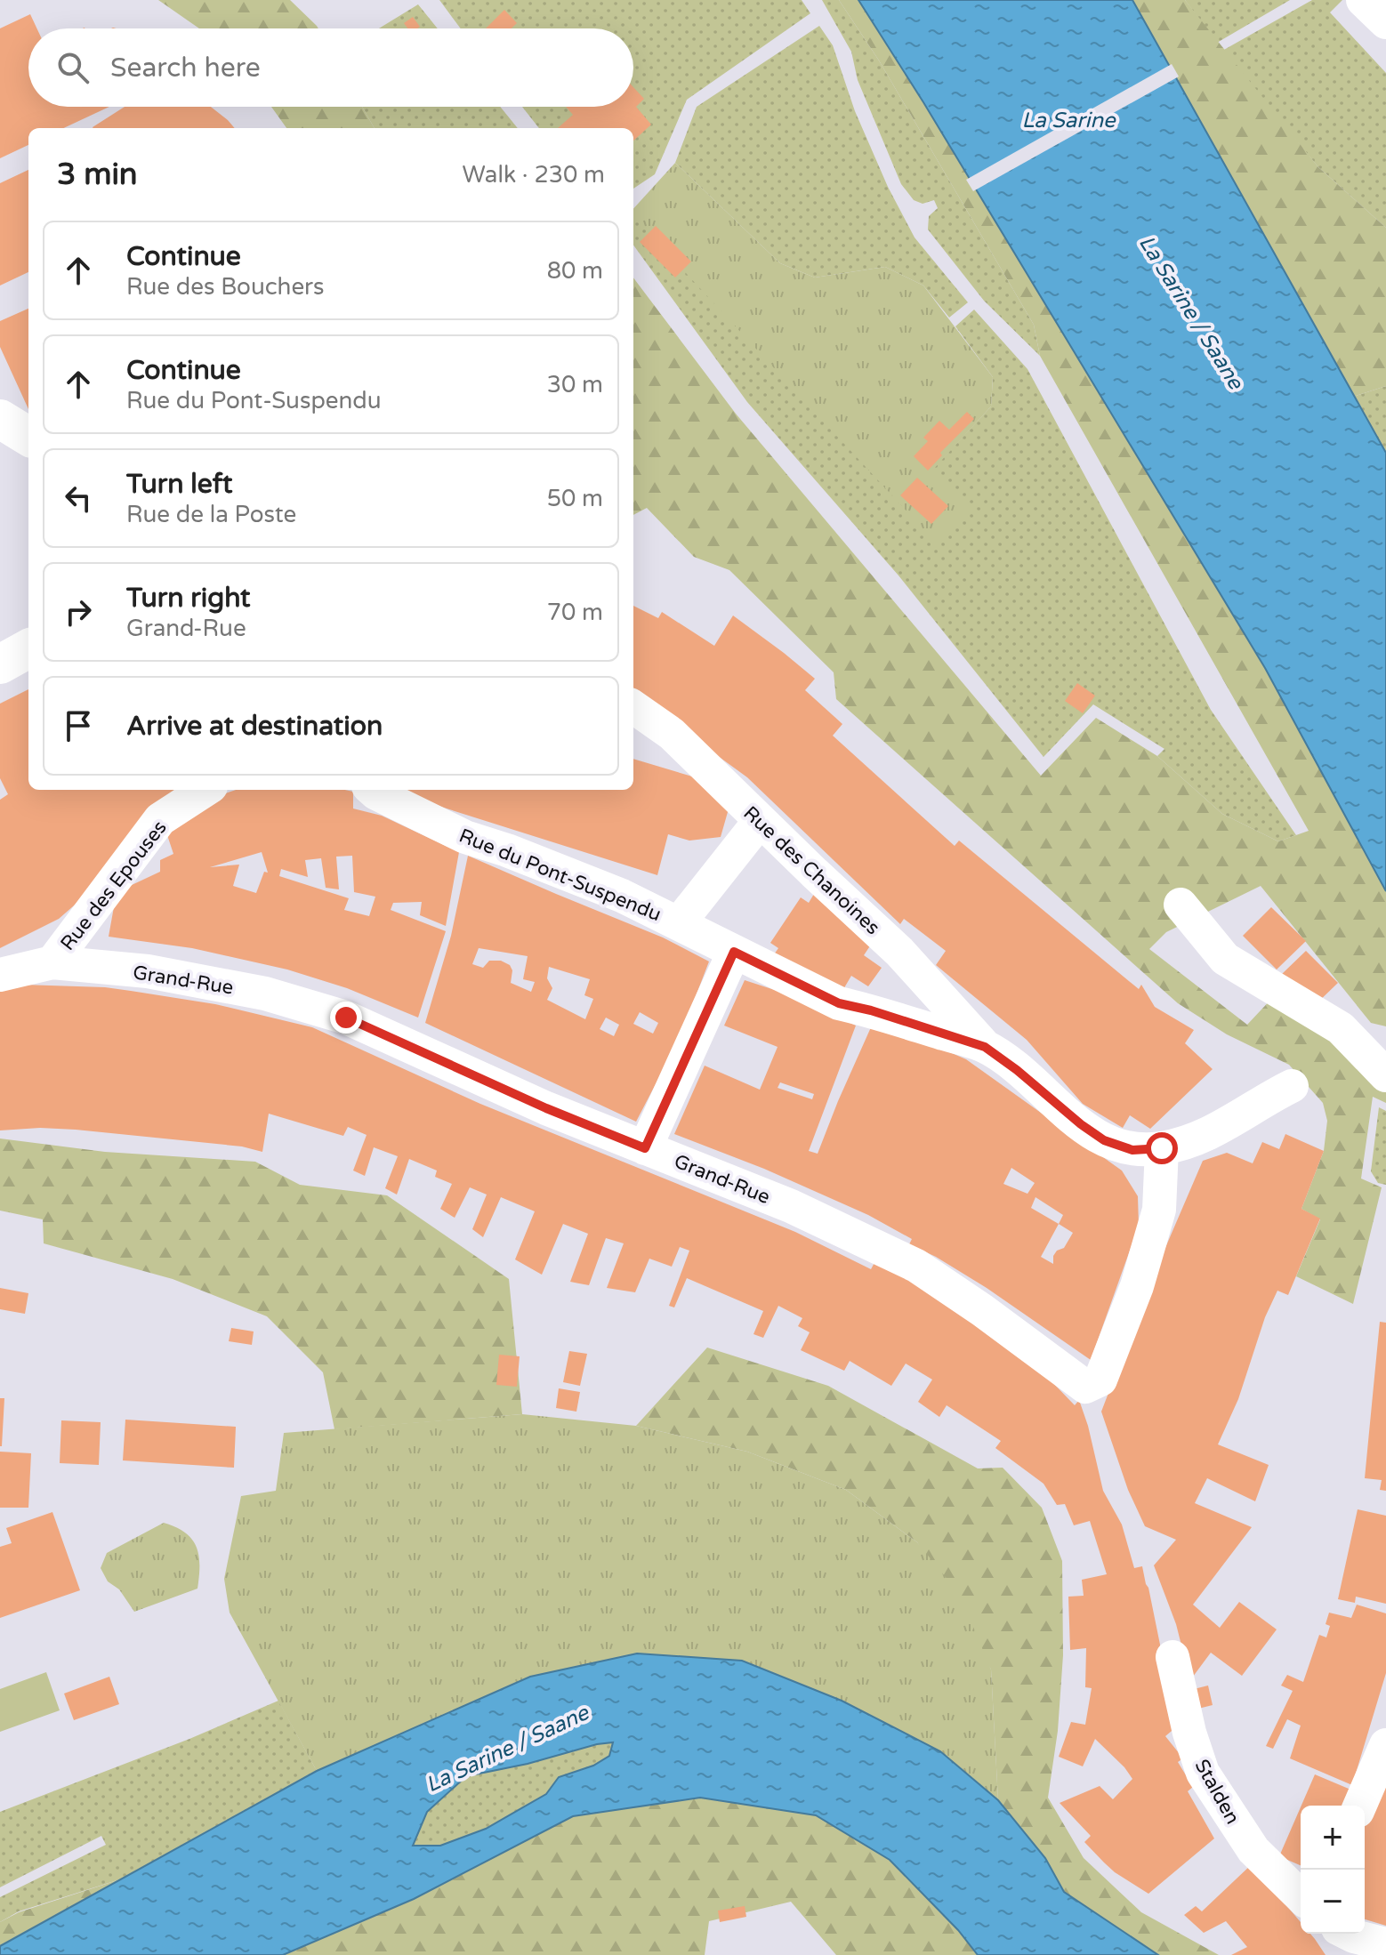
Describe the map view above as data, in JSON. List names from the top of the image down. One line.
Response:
{"streets":{"street":["Rue des Chanoines","Rue du Pont-Suspendu","Rue des Epouses","Grand-Rue","Stalden"]},"crossings":[["Rue des Chanoines","Rue du Pont-Suspendu"],["Rue des Epouses","Grand-Rue"]],"water":["La Sarine","La Sarine / Saane"],"page":{"search":"Search here","heading":["3 min","Walk · 230 m"],"list":[["Continue","Rue des Bouchers","80 m"],["Continue","Rue du Pont-Suspendu","30 m"],["Turn left","Rue de la Poste","50 m"],["Turn right","Grand-Rue","70 m"],"Arrive at destination"],"map_buttons":["+","−"]}}
